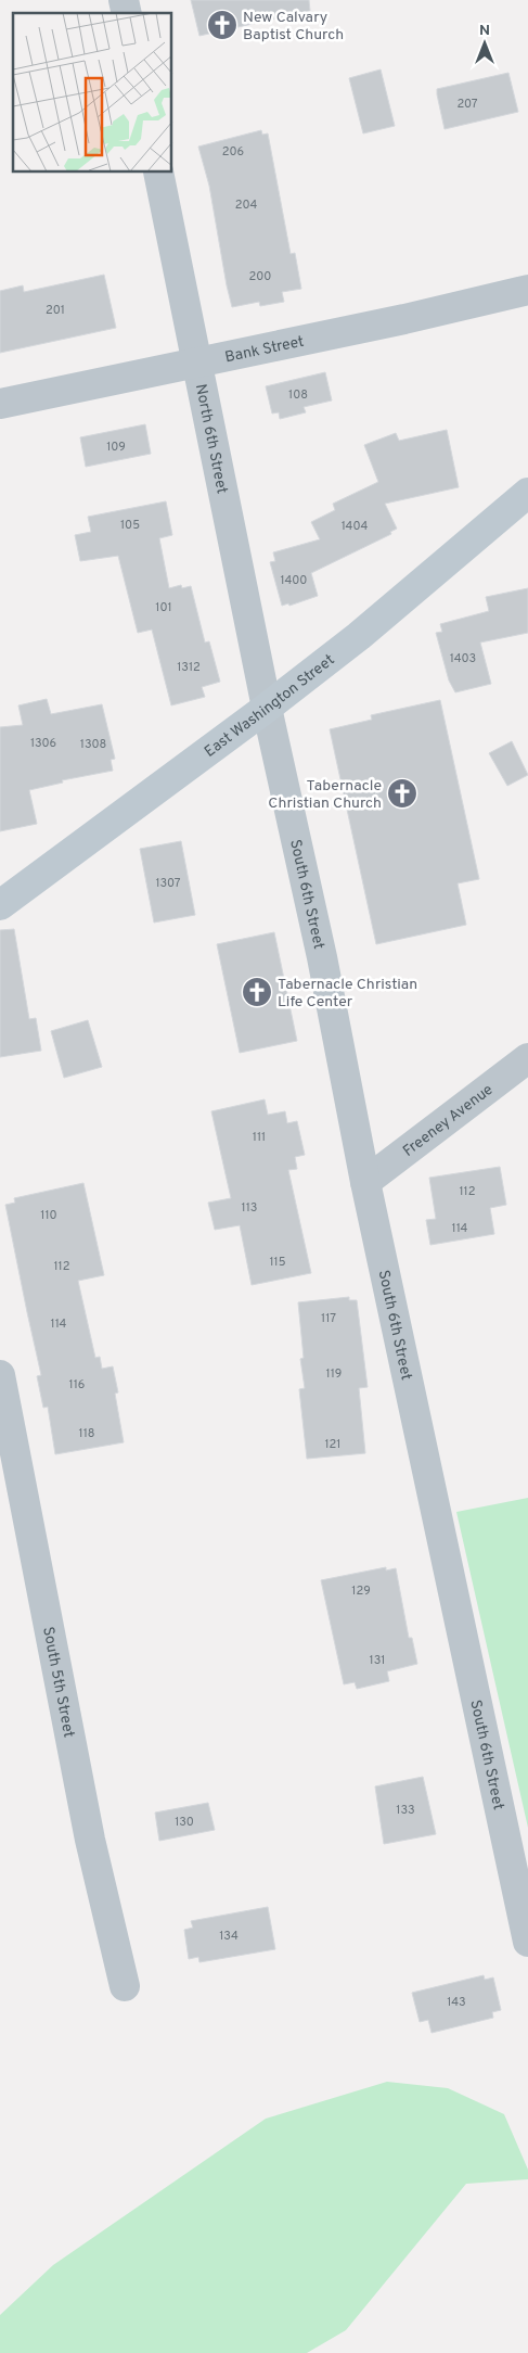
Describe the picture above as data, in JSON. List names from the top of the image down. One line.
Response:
{"streets":{"main road":["East Washington Street"],"street":["Bank Street","North 6th Street","South 6th Street","Freeney Avenue","South 5th Street"]},"crossings":[["Bank Street","North 6th Street"],["North 6th Street","East Washington Street"],["North 6th Street","South 6th Street"],["East Washington Street","South 6th Street"],["South 6th Street","Freeney Avenue"]],"places":{"church":["New Calvary Baptist Church","Tabernacle Christian Church","Tabernacle Christian Life Center"]},"house_numbers":["207","206","204","200","201","108","109","105","1404","1400","101","1403","1312","1306","1308","1307","111","112","113","110","114","115","112","117","114","119","116","118","121","129","131","133","130","134","143"],"north":"top"}
